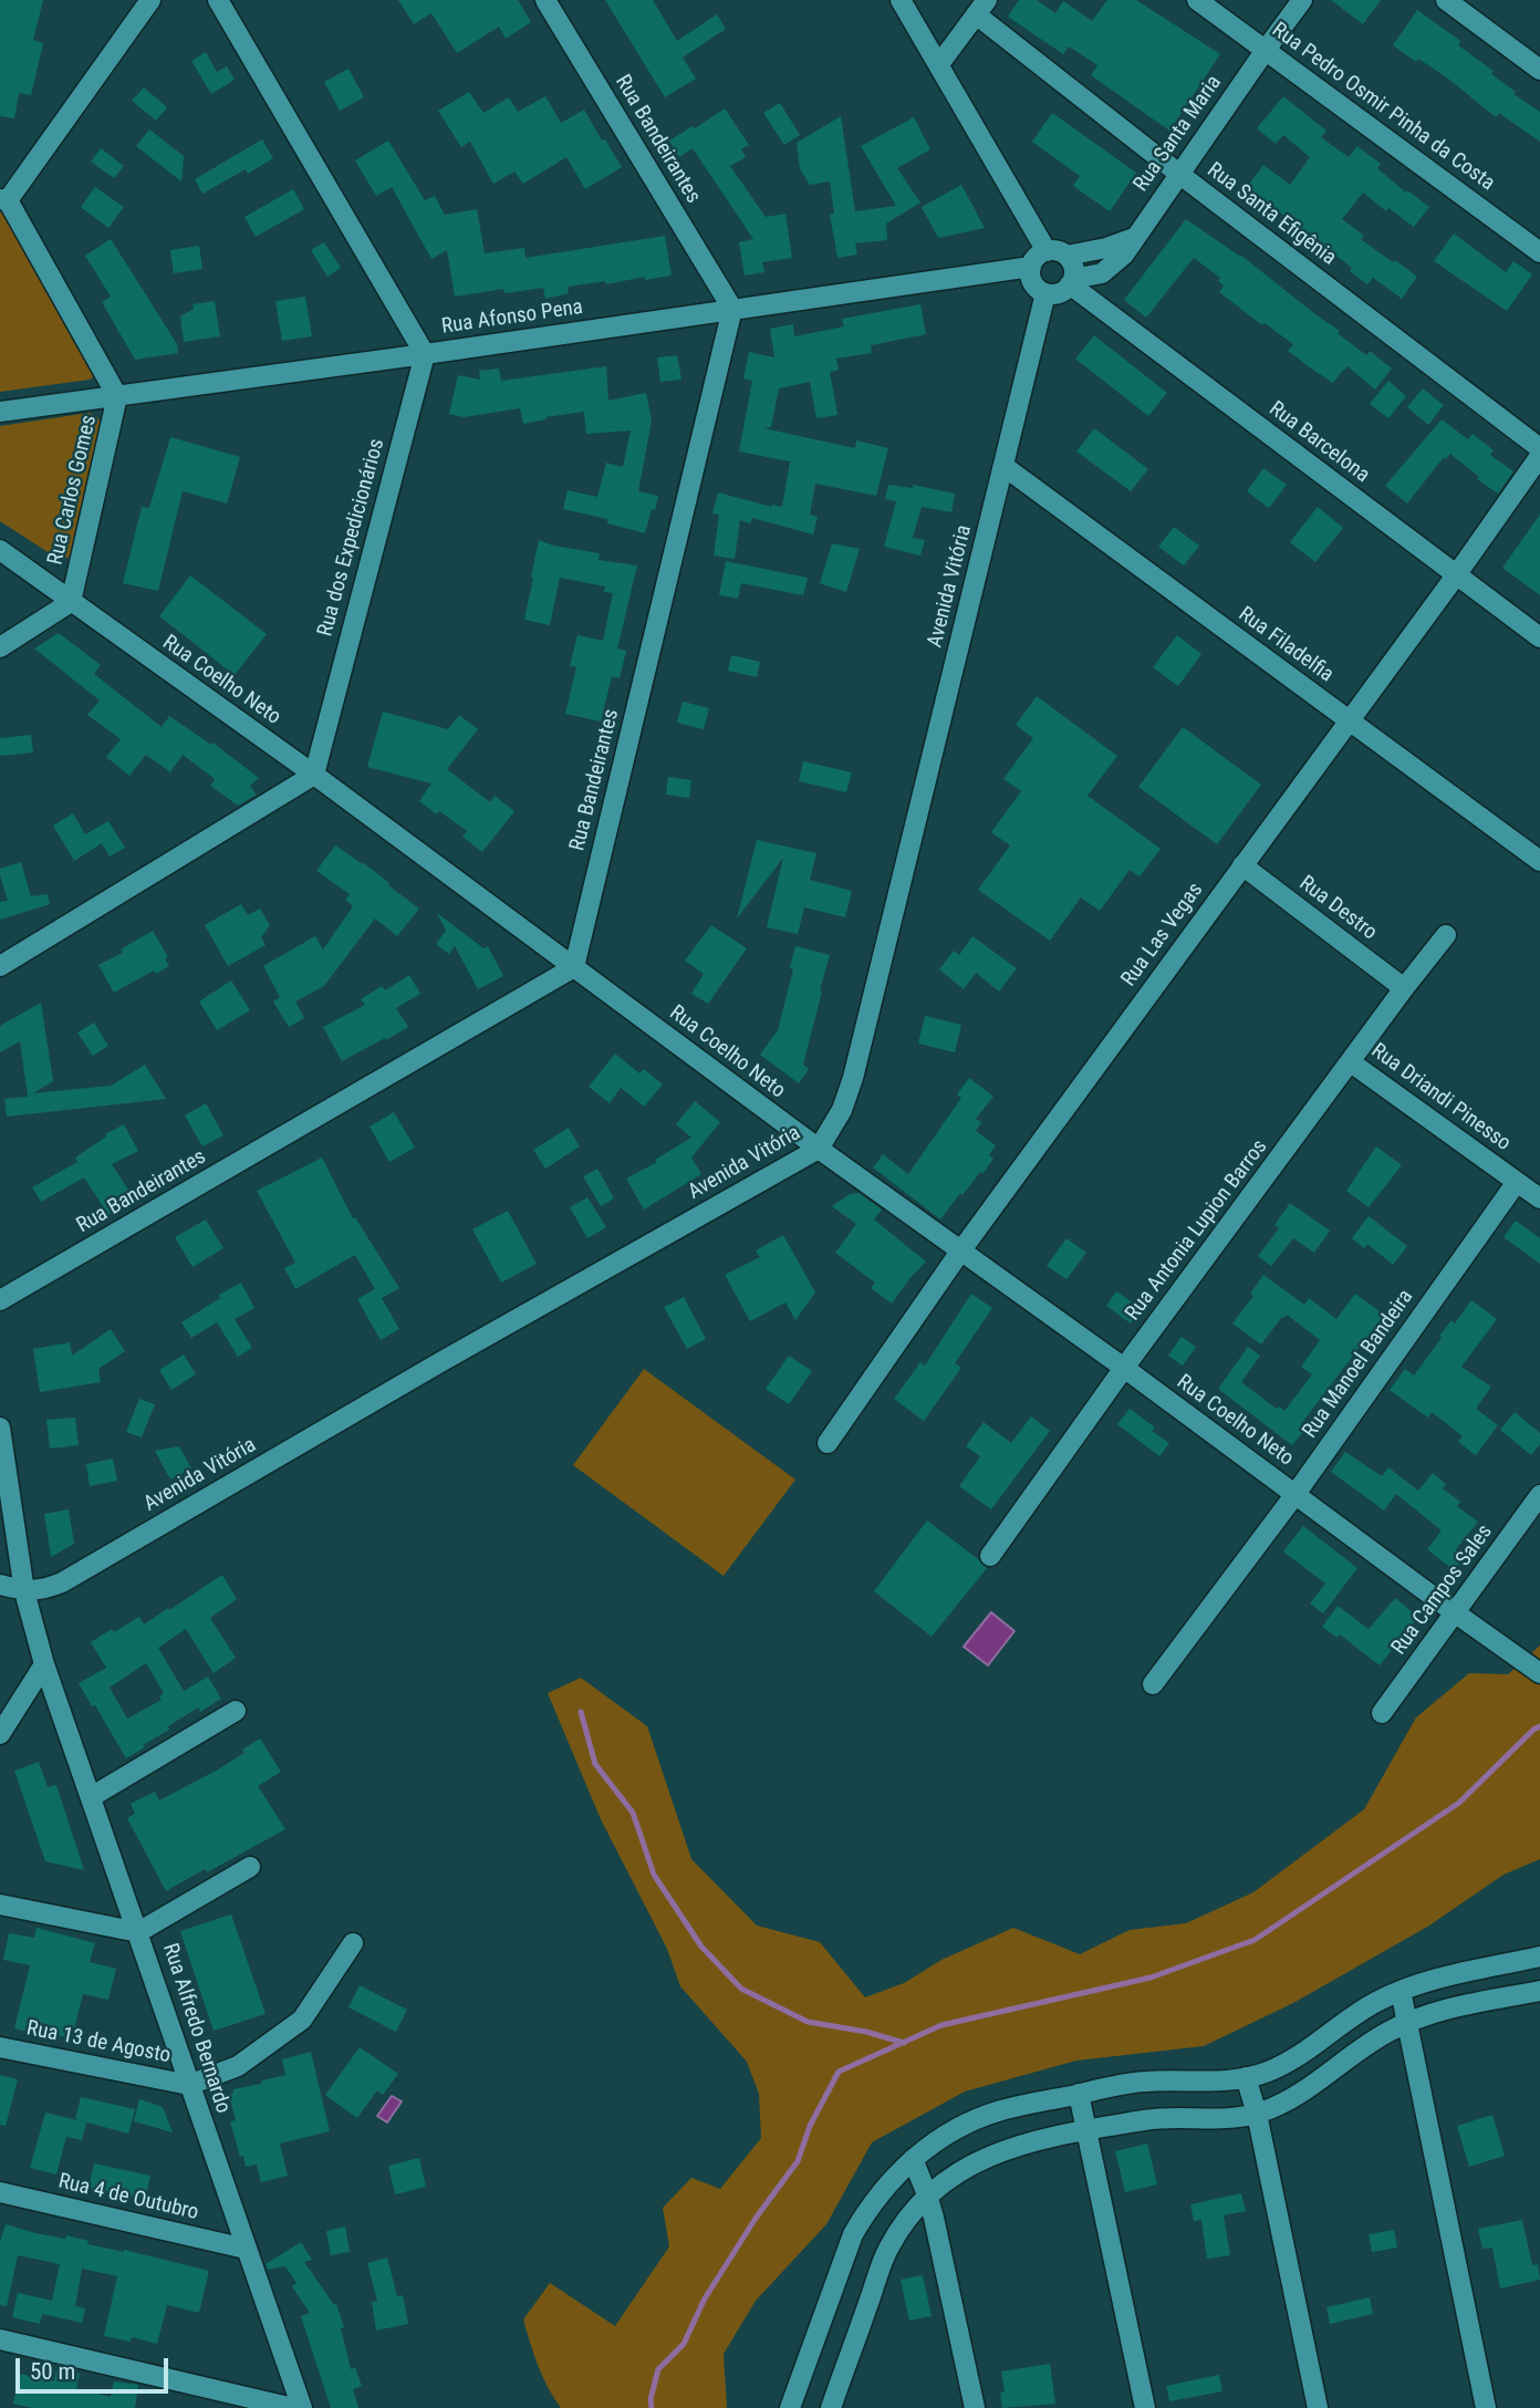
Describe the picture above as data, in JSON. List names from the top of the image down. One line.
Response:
{"streets":{"street":["Rua Pedro Osmir Pinha da Costa","Rua Santa Maria","Rua Bandeirantes","Rua Santa Efigênia","Rua Afonso Pena","Rua Barcelona","Rua Carlos Gomes","Rua dos Expedicionários","Avenida Vitória","Rua Filadelfia","Rua Coelho Neto","Rua Destro","Rua Las Vegas","Rua Driandi Pinesso","Rua Antonia Lupion Barros","Rua Manoel Bandeira","Rua Campos Sales","Rua Alfredo Bernardo","Rua 13 de Agosto","Rua 4 de Outubro"]},"crossings":[["Rua Pedro Osmir Pinha da Costa","Rua Santa Maria"],["Rua Santa Maria","Rua Santa Efigênia"],["Rua Santa Maria","Rua Afonso Pena"],["Rua Santa Maria","Rua Barcelona"],["Rua Santa Maria","Avenida Vitória"],["Rua Bandeirantes","Rua Afonso Pena"],["Rua Bandeirantes","Rua Coelho Neto"],["Rua Afonso Pena","Rua Barcelona"],["Rua Afonso Pena","Rua Carlos Gomes"],["Rua Afonso Pena","Rua dos Expedicionários"],["Rua Afonso Pena","Avenida Vitória"],["Rua Barcelona","Avenida Vitória"],["Rua Barcelona","Rua Las Vegas"],["Rua Carlos Gomes","Rua Coelho Neto"],["Rua dos Expedicionários","Rua Coelho Neto"],["Avenida Vitória","Rua Filadelfia"],["Avenida Vitória","Rua Coelho Neto"],["Avenida Vitória","Rua Alfredo Bernardo"],["Rua Filadelfia","Rua Las Vegas"],["Rua Coelho Neto","Rua Las Vegas"],["Rua Coelho Neto","Rua Antonia Lupion Barros"],["Rua Coelho Neto","Rua Manoel Bandeira"],["Rua Coelho Neto","Rua Campos Sales"],["Rua Destro","Rua Las Vegas"],["Rua Destro","Rua Antonia Lupion Barros"],["Rua Driandi Pinesso","Rua Antonia Lupion Barros"],["Rua Driandi Pinesso","Rua Manoel Bandeira"],["Rua Alfredo Bernardo","Rua 13 de Agosto"],["Rua Alfredo Bernardo","Rua 4 de Outubro"]],"scale_bar":"50 m"}
